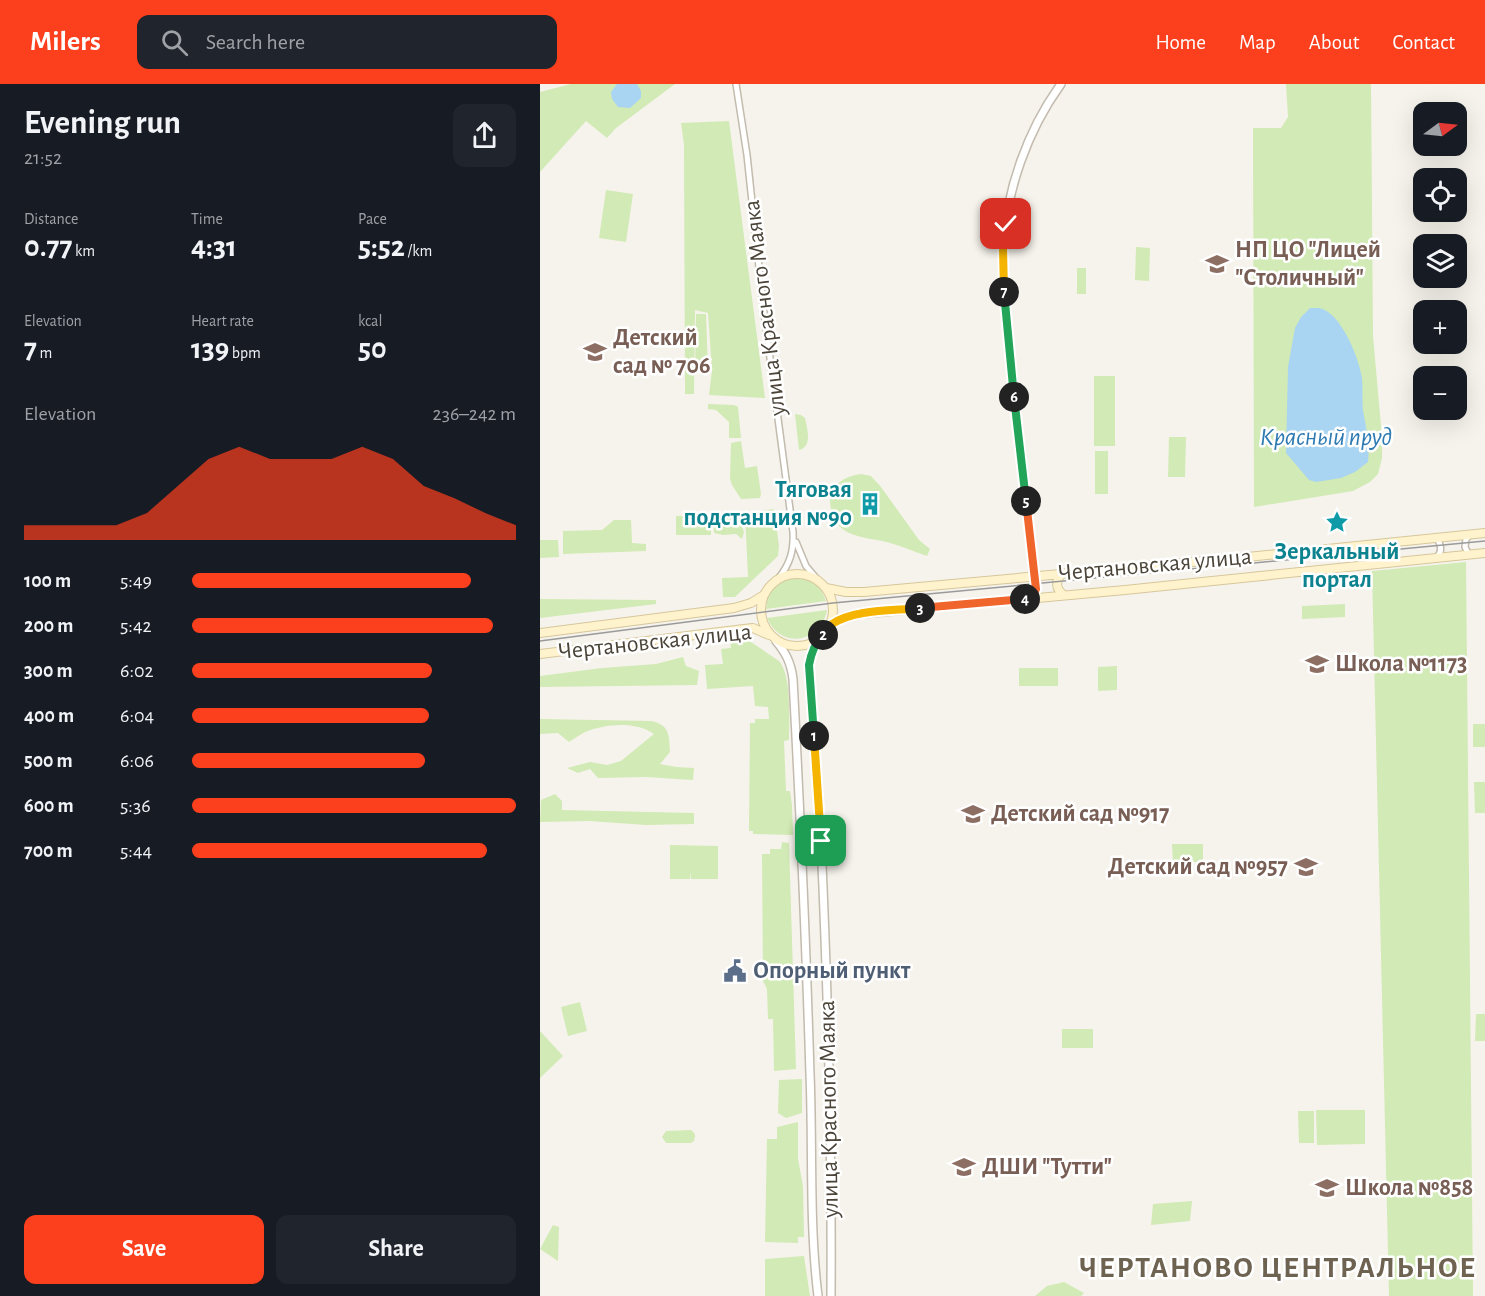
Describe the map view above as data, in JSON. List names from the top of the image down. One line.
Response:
{"streets":{"main road":["Чертановская улица"],"street":["улица Красного Маяка"]},"crossings":[["улица Красного Маяка","Чертановская улица"]],"districts":["ЧЕРТАНОВО ЦЕНТРАЛЬНОЕ"],"water":["Красный пруд"],"places":{"school or university":["НП ЦО \"Лицей \"Столичный\"","Детский сад № 706","Школа №1173","Детский сад №917","Детский сад №957","ДШИ \"Тутти\"","Школа №858"],"building":["Тяговая подстанция №90"],"place":["Зеркальный портал"],"public building":["Опорный пункт"]},"north":"right","page":{"header":"Milers","search":"Search here","nav":["Home","Map","About","Contact"],"heading":["Evening run","21:52"],"map_buttons":["+","−"],"stats":[["Distance","0.77 km"],["Time","4:31"],["Pace","5:52 /km"],["Elevation","7 m"],["Heart rate","139 bpm"],["kcal","50"]],"pins":["7","6","5","4","3","2","1"],"chart":["Elevation","236–242 m"],"list":[{"name":"100 m","note":"5:49"},{"name":"200 m","note":"5:42"},{"name":"300 m","note":"6:02"},{"name":"400 m","note":"6:04"},{"name":"500 m","note":"6:06"},{"name":"600 m","note":"5:36"},{"name":"700 m","note":"5:44"}],"buttons":["Save","Share"]}}
